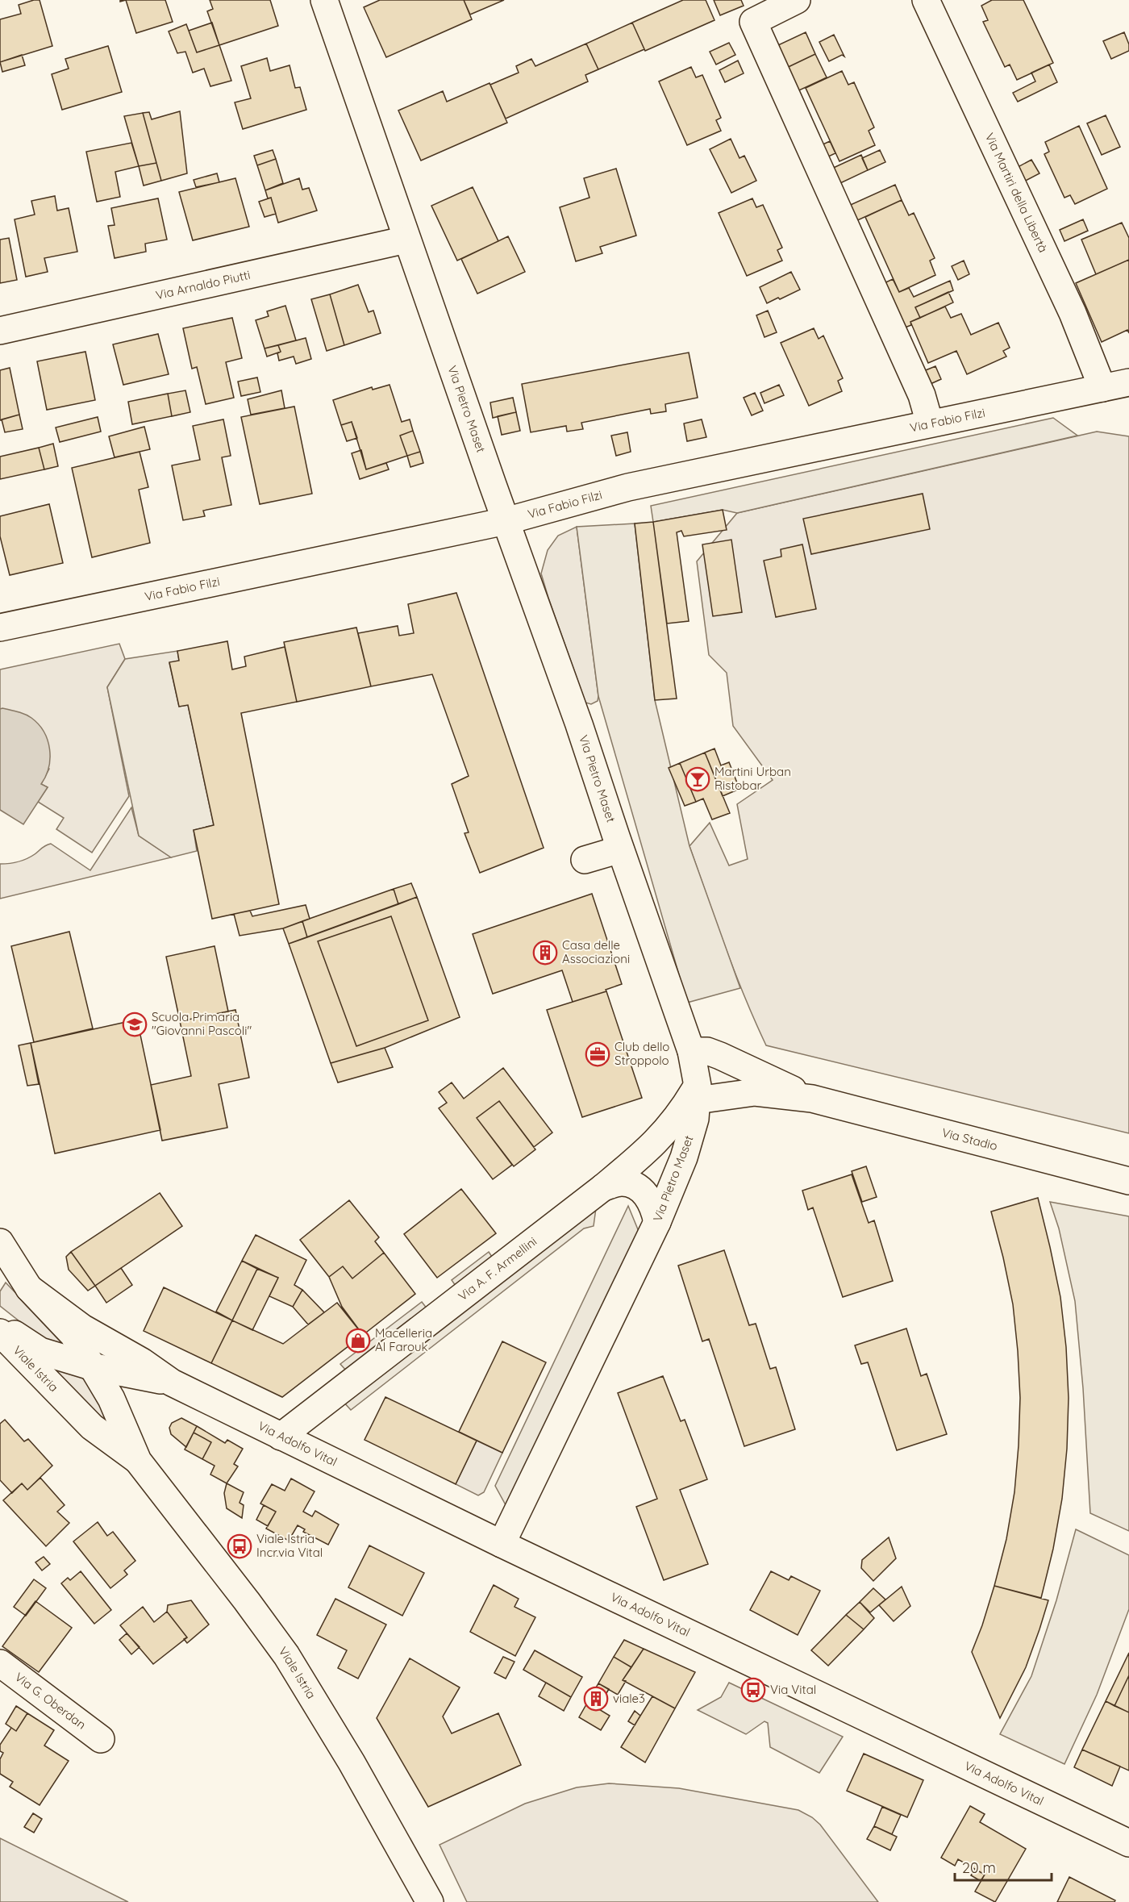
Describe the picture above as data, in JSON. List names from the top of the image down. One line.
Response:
{"streets":{"street":["Via Martiri della Libertà","Via Arnaldo Piutti","Via Pietro Maset","Via Fabio Filzi","Via Stadio","Via A. F. Armellini","Viale Istria","Via Adolfo Vital","Via G. Oberdan"]},"crossings":[["Via Martiri della Libertà","Via Fabio Filzi"],["Via Arnaldo Piutti","Via Pietro Maset"],["Via Pietro Maset","Via Fabio Filzi"],["Via Pietro Maset","Via Stadio"],["Via Pietro Maset","Via A. F. Armellini"],["Via Pietro Maset","Via Adolfo Vital"],["Via Stadio","Via A. F. Armellini"],["Via A. F. Armellini","Via Adolfo Vital"],["Viale Istria","Via Adolfo Vital"]],"places":{"bar":["Martini Urban Ristobar"],"building":["Casa delle Associazioni","viale3"],"school or university":["Scuola Primaria \"Giovanni Pascoli\""],"office":["Club dello Stroppolo"],"shop":["Macelleria Al Farouk"],"bus stop":["Viale Istria Incr.via Vital","Via Vital"]},"scale_bar":"20 m"}
